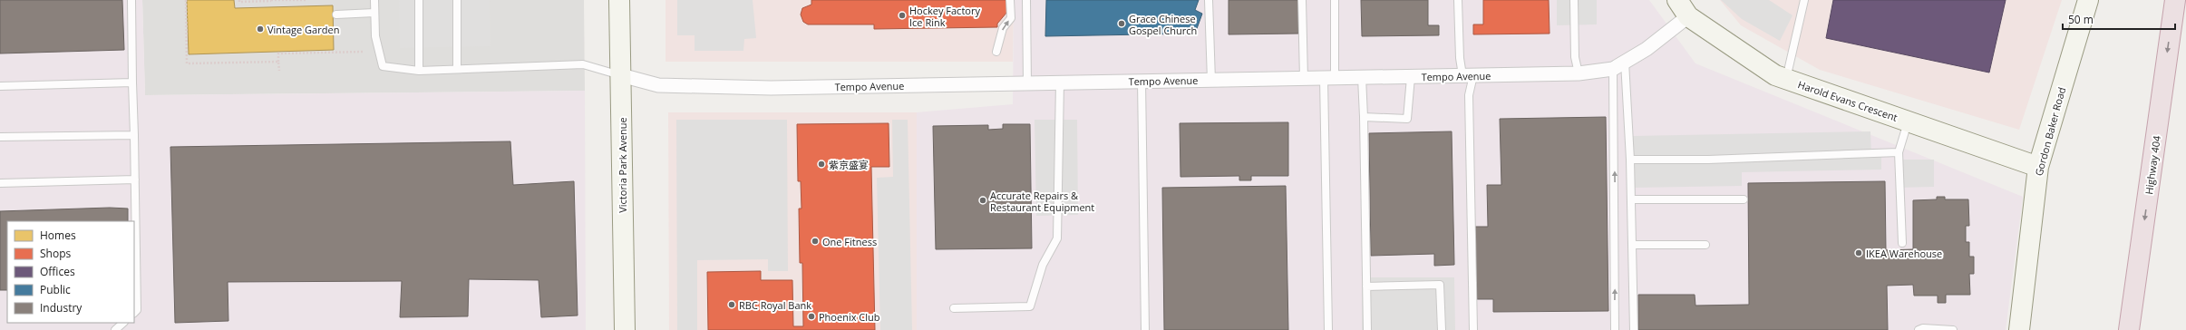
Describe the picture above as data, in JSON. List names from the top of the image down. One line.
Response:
{"streets":{"highway":["Highway 404"],"street":["Tempo Avenue","Harold Evans Crescent","Gordon Baker Road","Victoria Park Avenue"]},"crossings":[["Tempo Avenue","Harold Evans Crescent"],["Tempo Avenue","Victoria Park Avenue"],["Harold Evans Crescent","Gordon Baker Road"]],"one_way":["Highway 404"],"places":["Hockey Factory Ice Rink","Grace Chinese Gospel Church","Vintage Garden","紫京盛宴","Accurate Repairs & Restaurant Equipment","One Fitness","IKEA Warehouse","RBC Royal Bank","Phoenix Club"],"legend":["Homes","Shops","Offices","Public","Industry"],"scale_bar":"50 m"}
